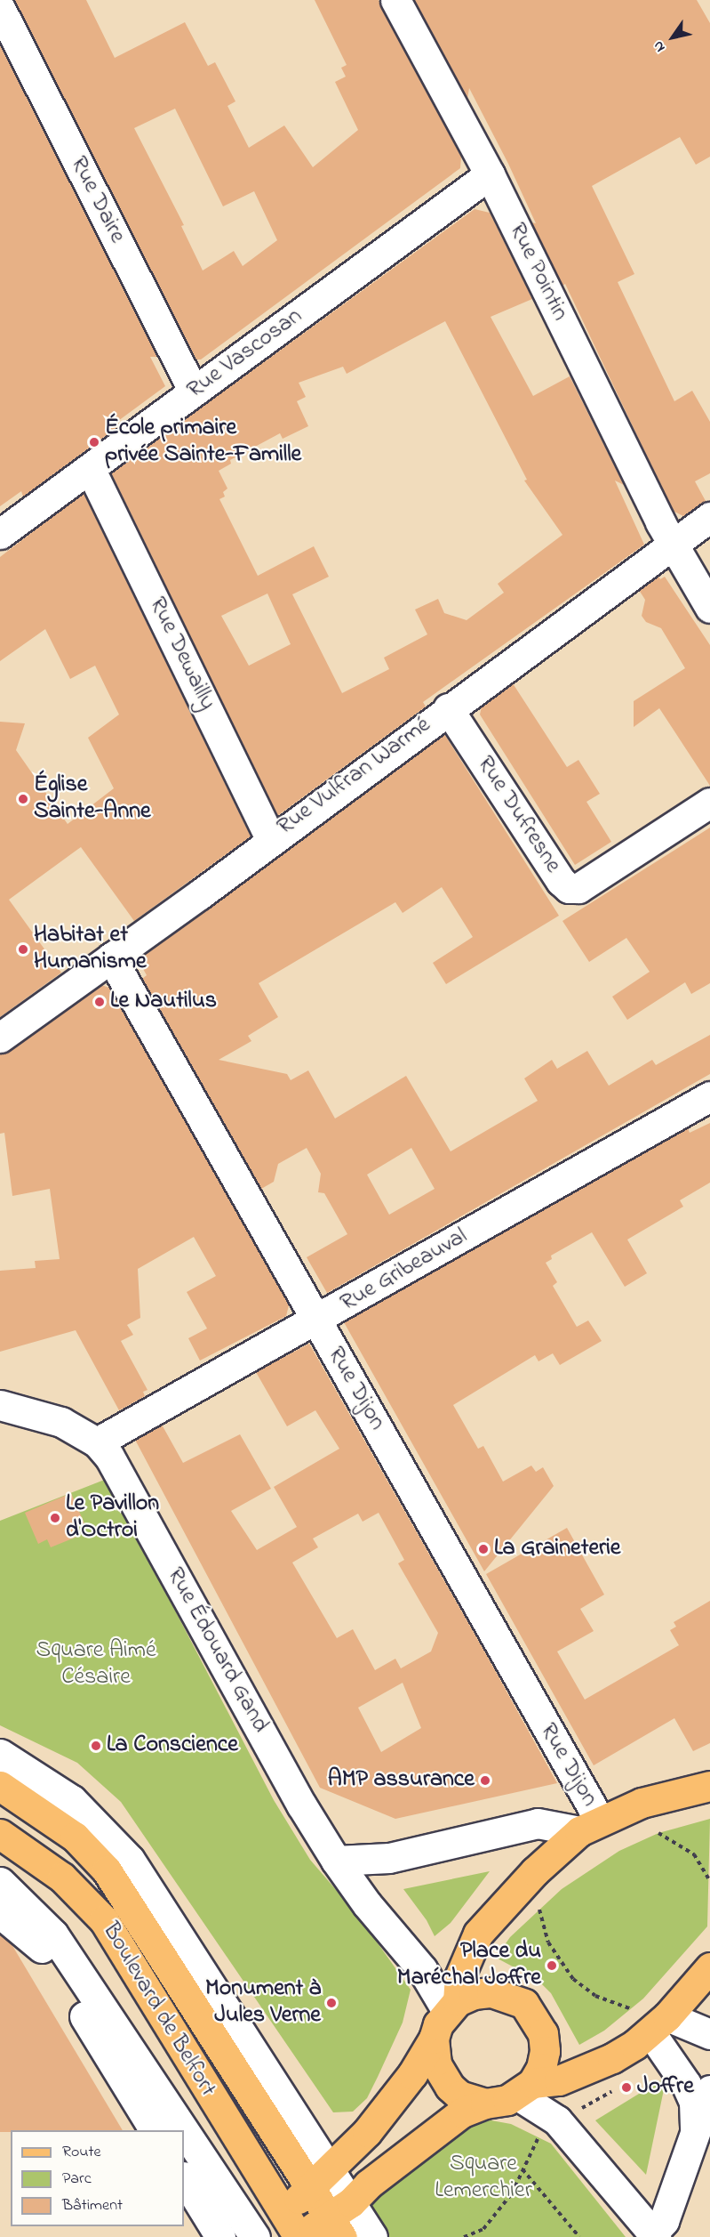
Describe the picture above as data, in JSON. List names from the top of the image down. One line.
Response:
{"streets":{"main road":["Boulevard de Belfort"],"street":["Rue Daire","Rue Pointin","Rue Vascosan","Rue Dewailly","Rue Vulfran Warmé","Rue Dufresne","Rue Gribeauval","Rue Dijon","Rue Édouard Gand"]},"crossings":[["Rue Daire","Rue Vascosan"],["Rue Pointin","Rue Vascosan"],["Rue Pointin","Rue Vulfran Warmé"],["Rue Vascosan","Rue Dewailly"],["Rue Dewailly","Rue Vulfran Warmé"],["Rue Vulfran Warmé","Rue Dufresne"],["Rue Vulfran Warmé","Rue Dijon"],["Rue Gribeauval","Rue Dijon"],["Rue Gribeauval","Rue Édouard Gand"]],"parks":["Square Aimé Césaire","Square Lemerchier"],"places":["École primaire privée Sainte-Famille","Église Sainte-Anne","Habitat et Humanisme","Le Nautilus","Le Pavillon d'Octroi","La Graineterie","La Conscience","AMP assurance","Place du Maréchal Joffre","Monument à Jules Verne","Joffre"],"legend":["Route","Parc","Bâtiment"],"north":"bottom left"}
